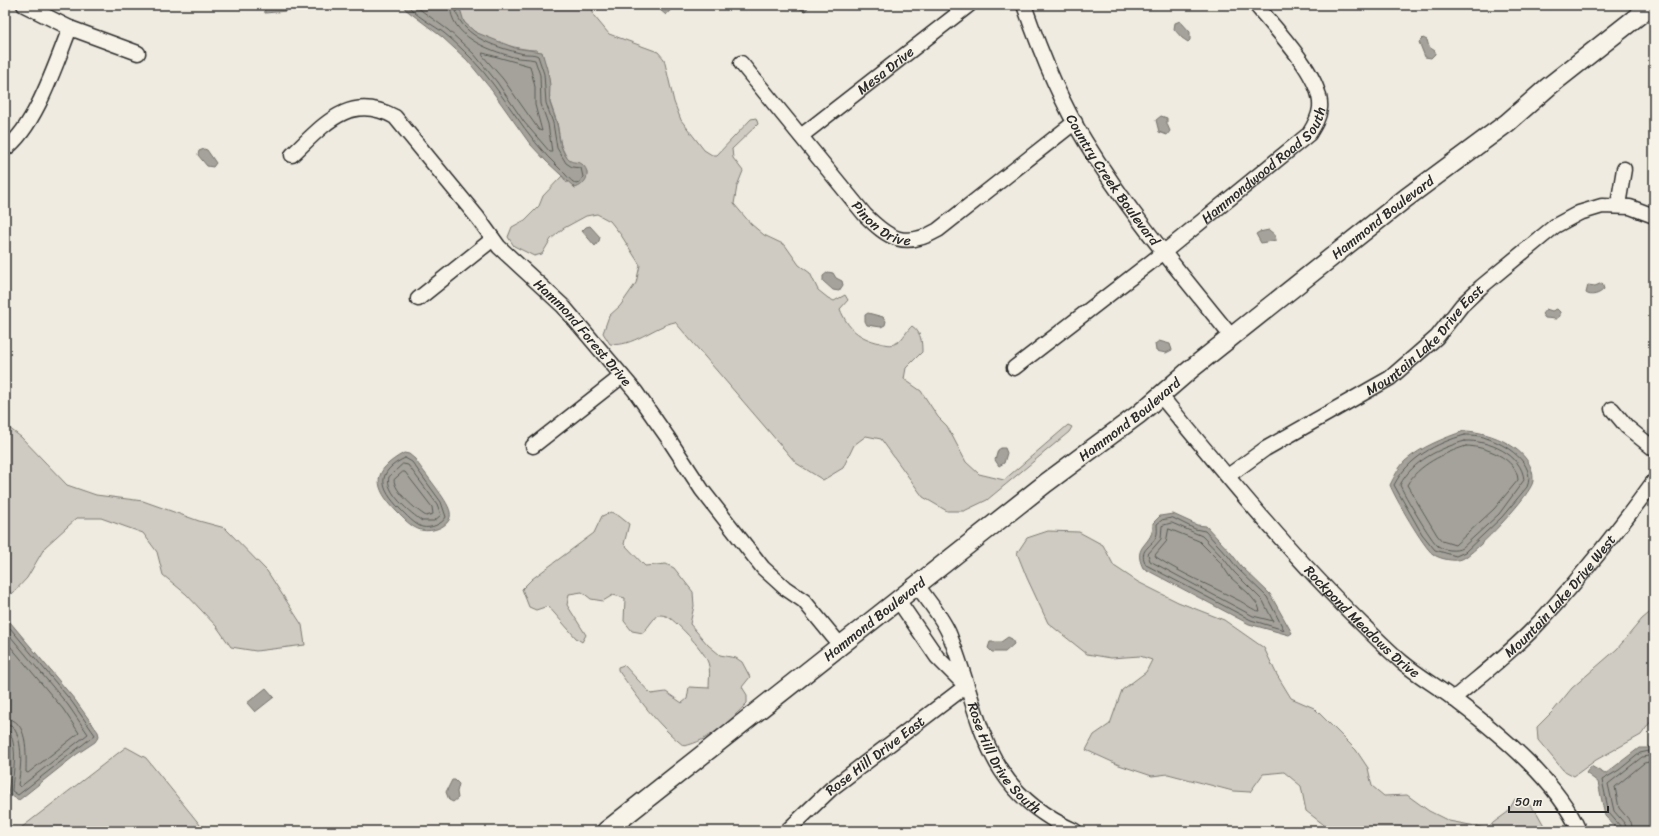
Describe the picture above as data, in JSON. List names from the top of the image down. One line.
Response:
{"streets":{"street":["Mesa Drive","Hammondwood Road South","Country Creek Boulevard","Pinon Drive","Hammond Boulevard","Hammond Forest Drive","Mountain Lake Drive East","Mountain Lake Drive West","Rockpond Meadows Drive","Rose Hill Drive South","Rose Hill Drive East"]},"crossings":[["Mesa Drive","Pinon Drive"],["Hammondwood Road South","Country Creek Boulevard"],["Country Creek Boulevard","Pinon Drive"],["Country Creek Boulevard","Hammond Boulevard"],["Hammond Boulevard","Hammond Forest Drive"],["Hammond Boulevard","Rockpond Meadows Drive"],["Hammond Boulevard","Rose Hill Drive South"],["Mountain Lake Drive East","Rockpond Meadows Drive"],["Mountain Lake Drive West","Rockpond Meadows Drive"],["Rose Hill Drive South","Rose Hill Drive East"]],"scale_bar":"50 m"}
